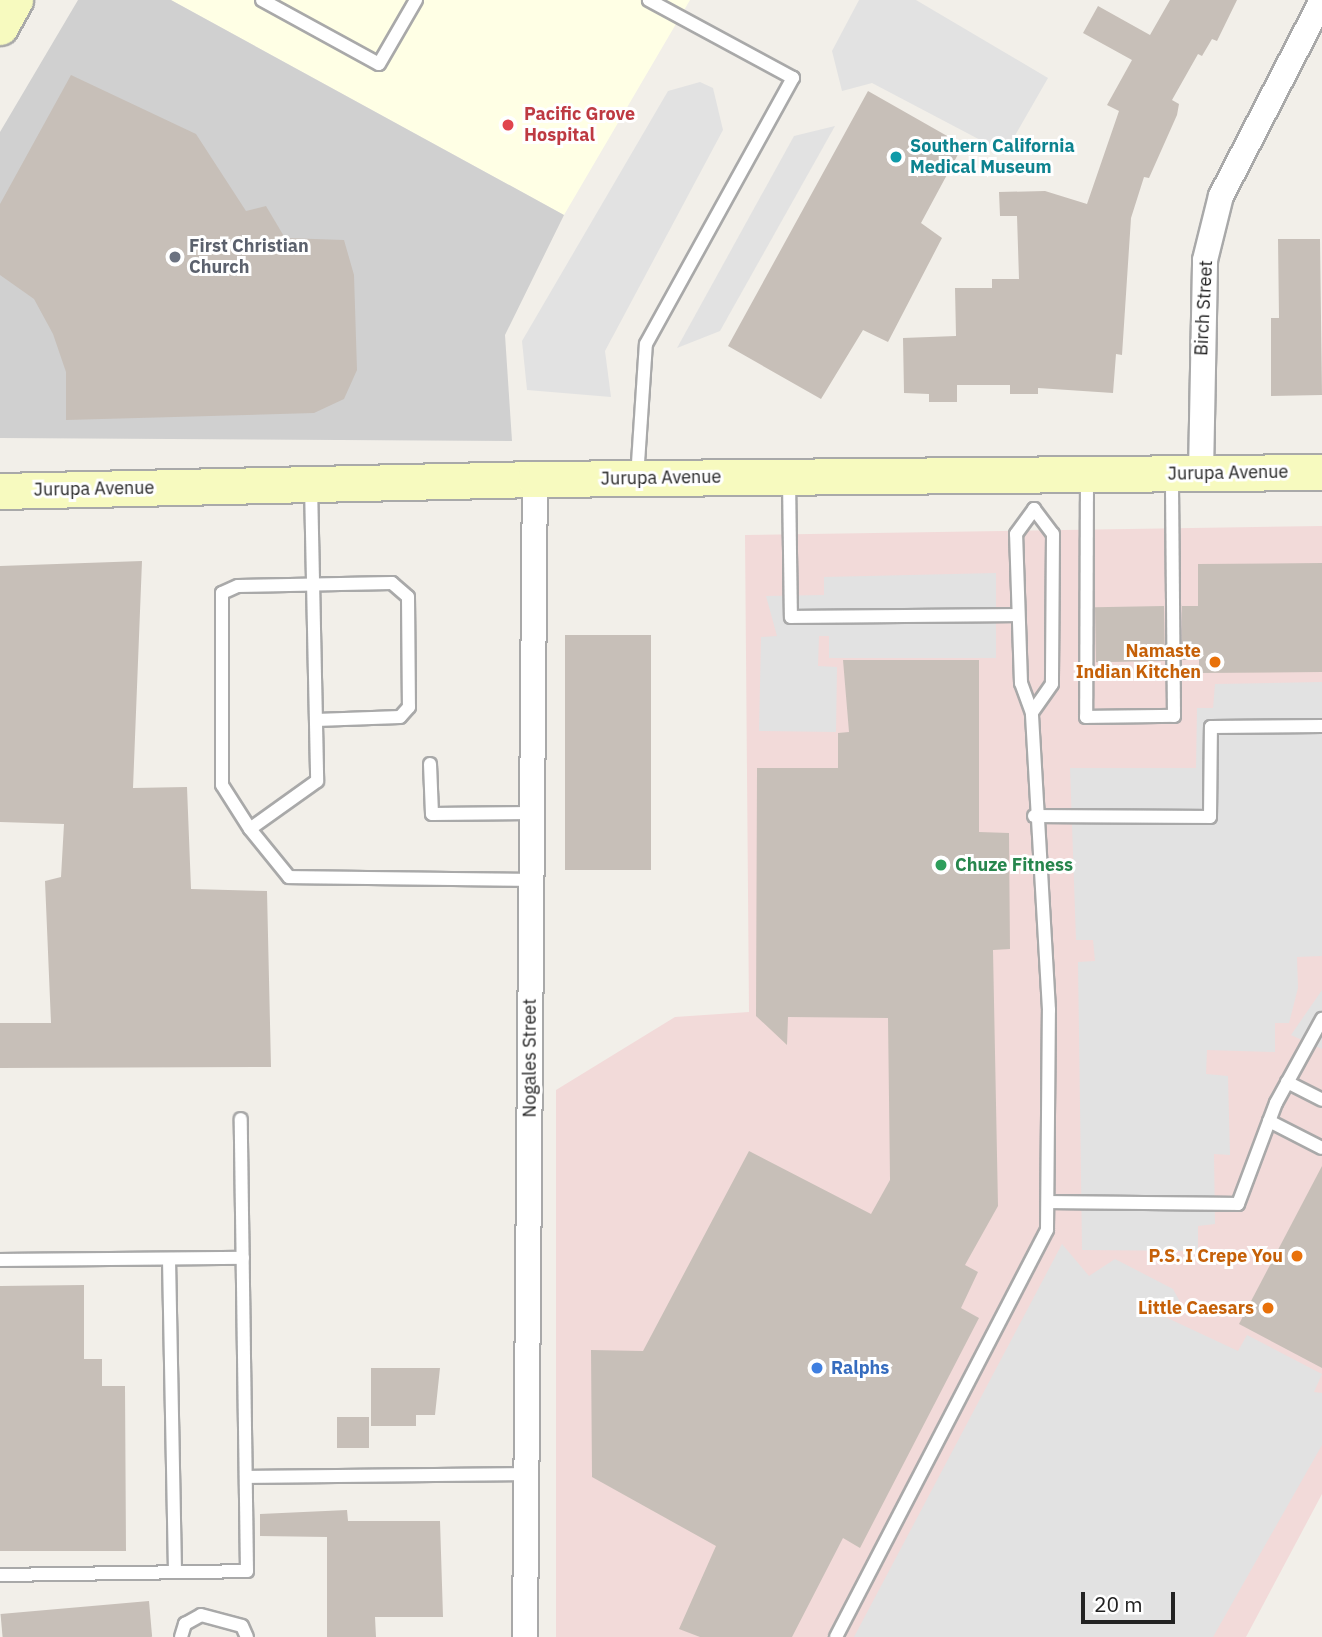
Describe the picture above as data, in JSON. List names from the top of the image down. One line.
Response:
{"streets":{"main road":["Jurupa Avenue"],"street":["Birch Street","Nogales Street"]},"crossings":[["Birch Street","Jurupa Avenue"],["Jurupa Avenue","Nogales Street"]],"places":["Pacific Grove Hospital","Southern California Medical Museum","First Christian Church","Namaste Indian Kitchen","Chuze Fitness","P.S. I Crepe You","Little Caesars","Ralphs"],"scale_bar":"20 m"}
